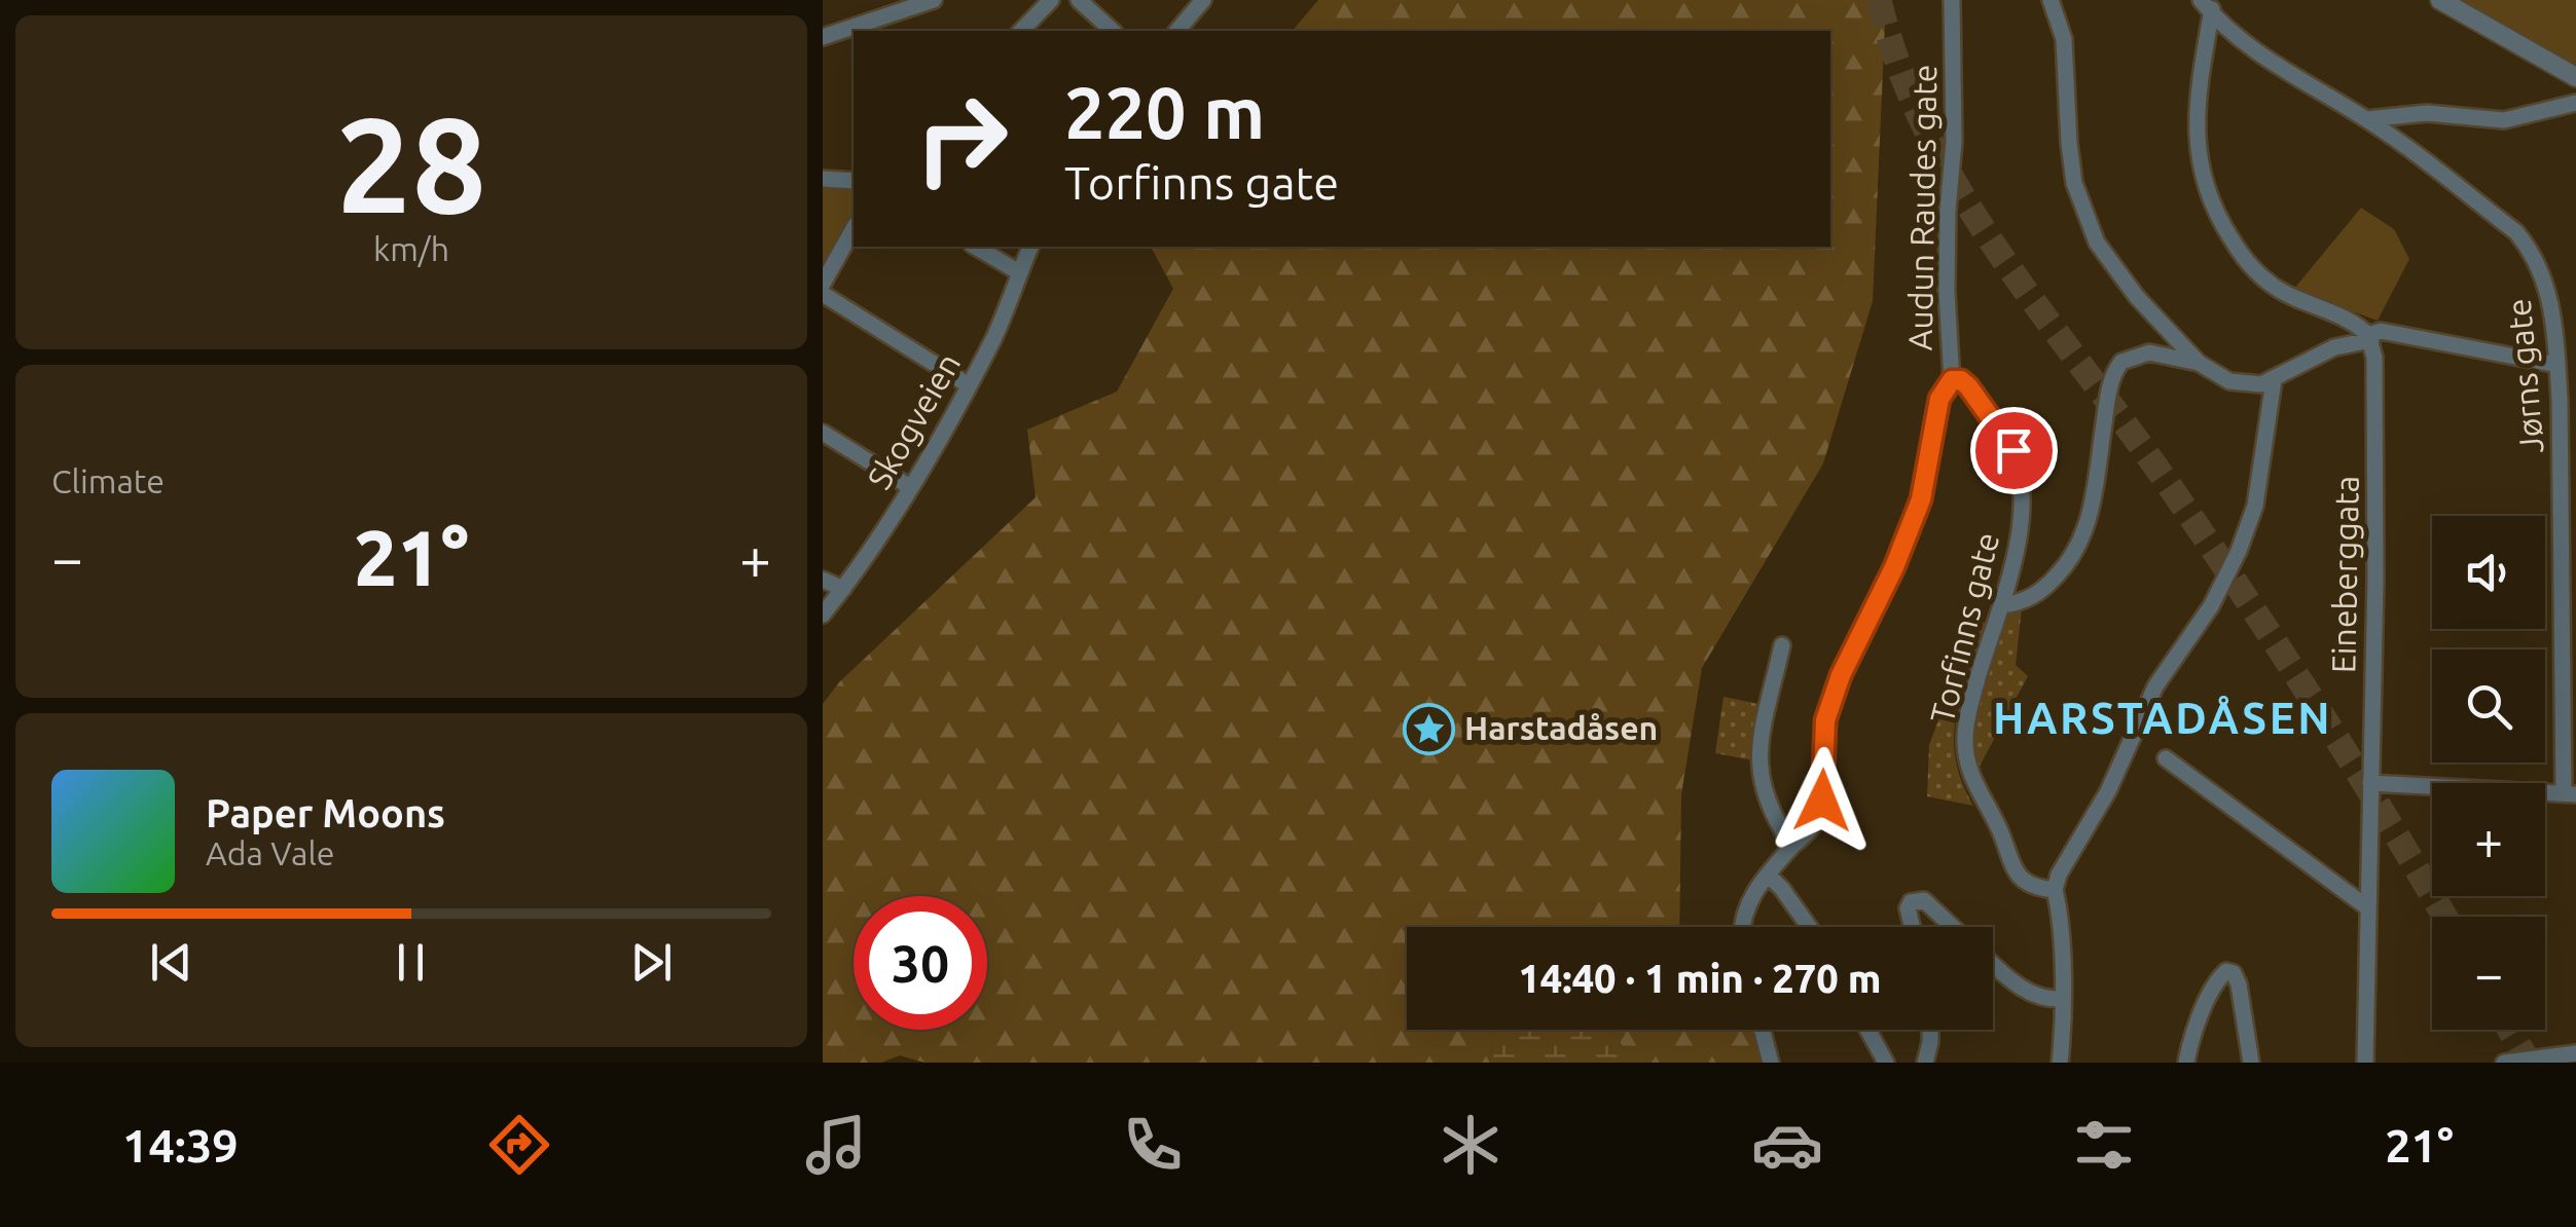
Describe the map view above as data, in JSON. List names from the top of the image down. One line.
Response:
{"streets":{"street":["Audun Raudes gate","Jørns gate","Skogveien","Eineberggata","Torfinns gate"]},"crossings":[["Audun Raudes gate","Torfinns gate"]],"districts":["HARSTADÅSEN"],"places":{"place":["Harstadåsen"]},"page":{"tile":[["28","km/h"],"Climate"],"turn":["220 m","Torfinns gate"],"heat":["−","21°","+"],"map_buttons":["+","−"],"song":["Paper Moons","Ada Vale"],"limit":"30","trip":"14:40 · 1 min · 270 m","tabs":["14:39","21°"]}}
